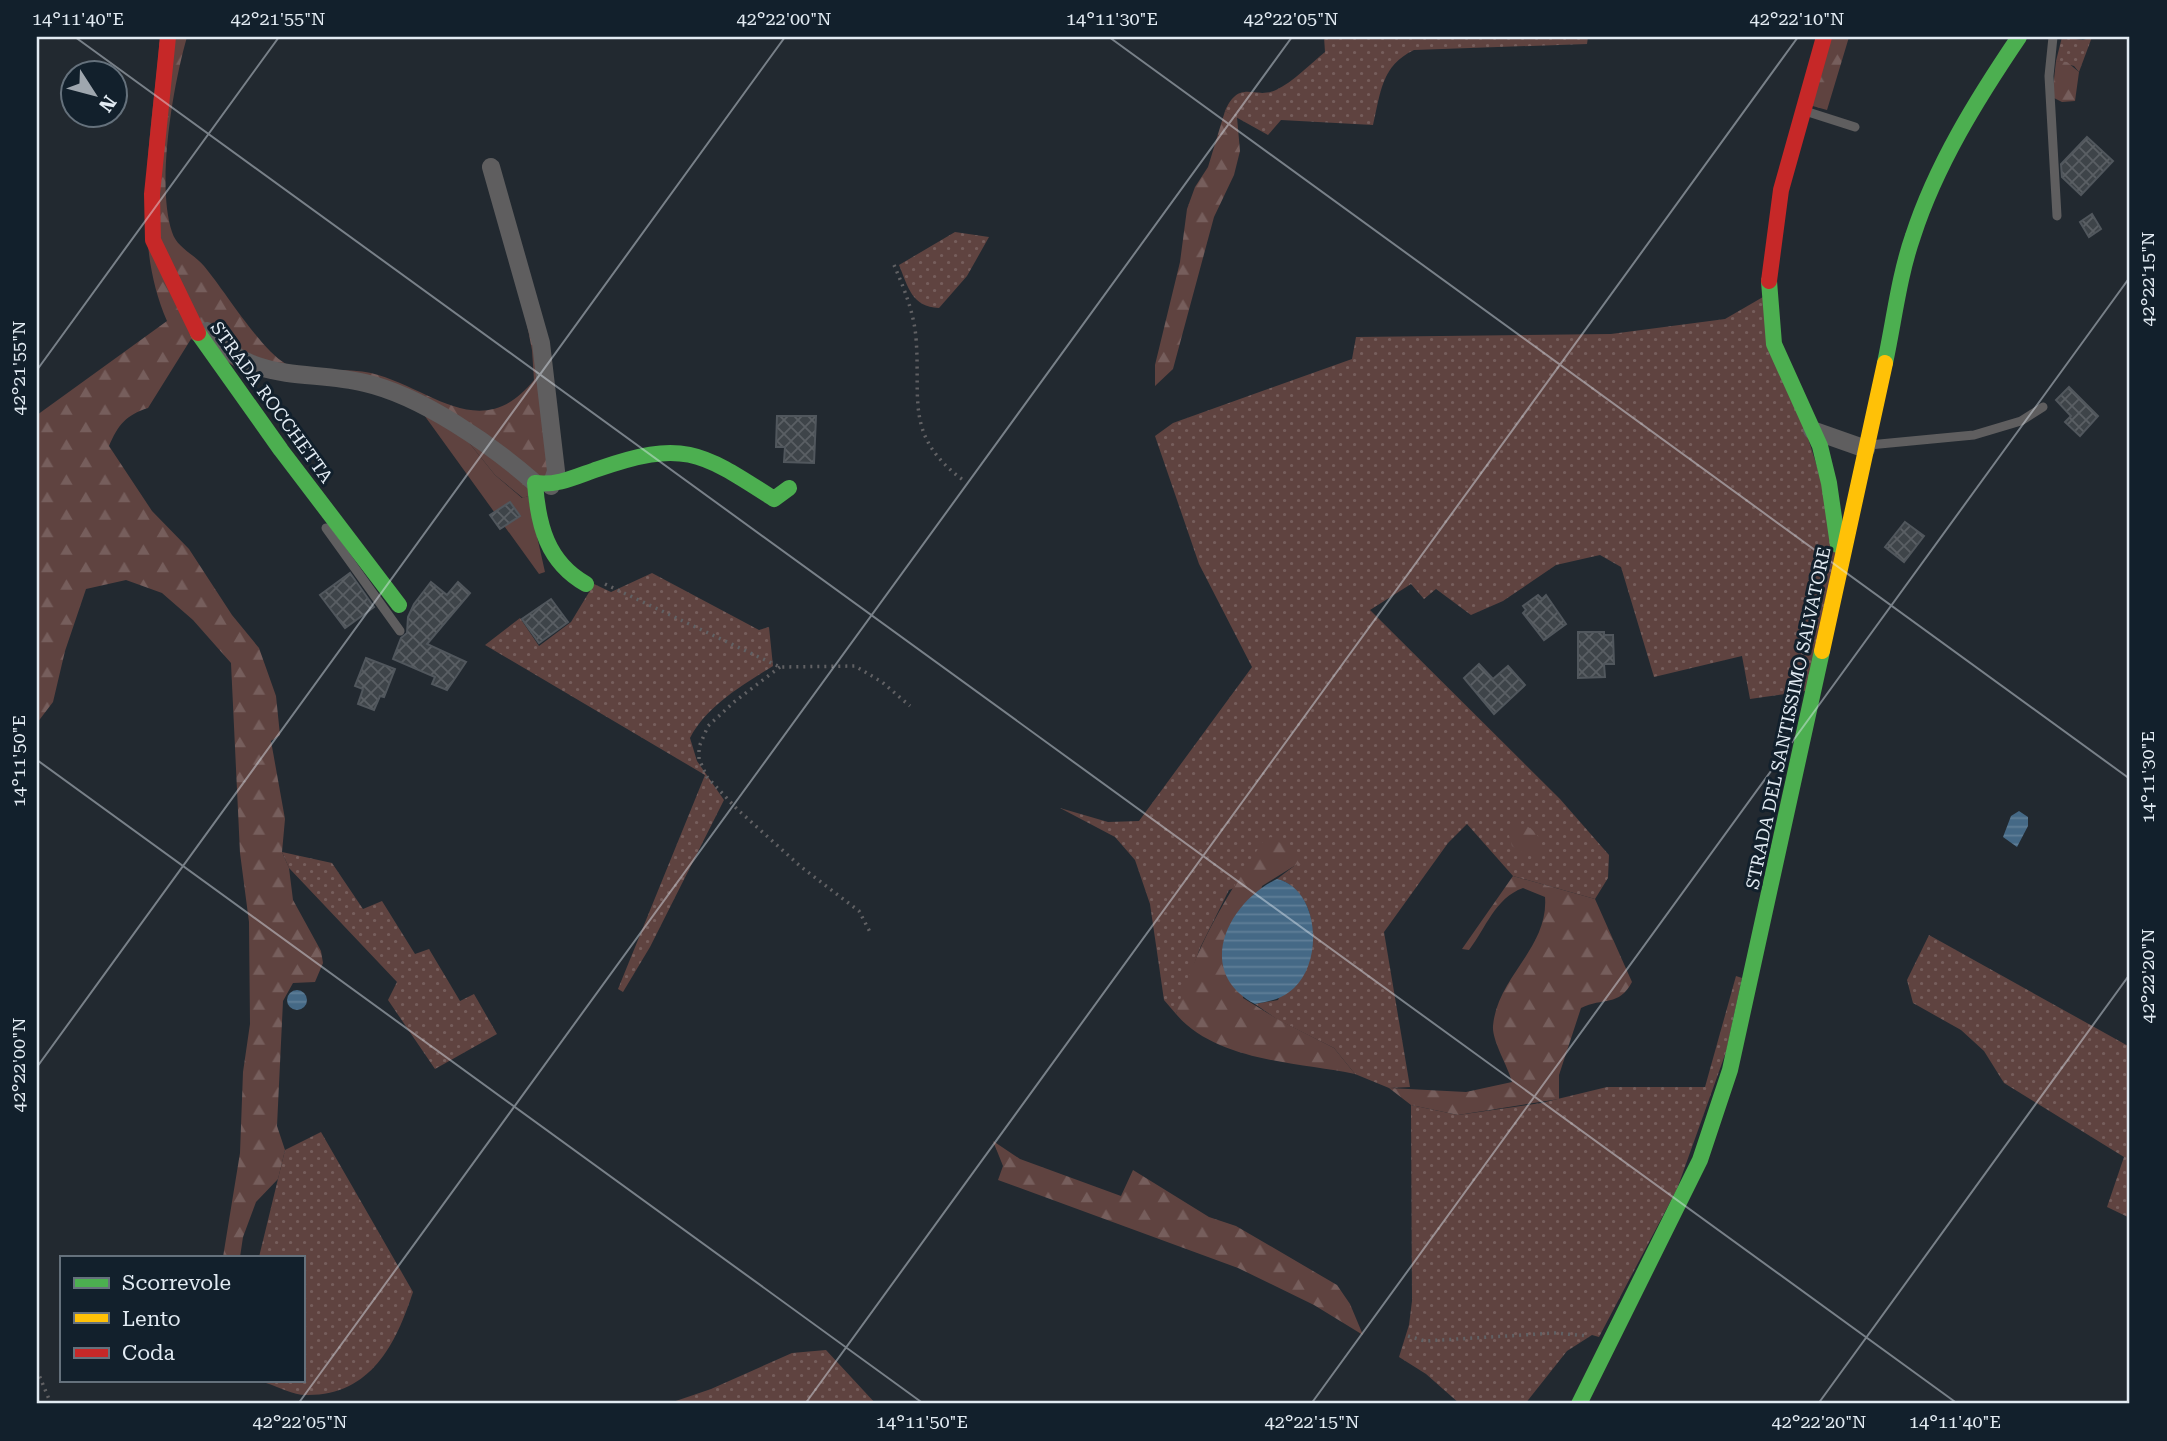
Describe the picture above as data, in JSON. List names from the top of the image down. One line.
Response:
{"streets":{"street":["STRADA ROCCHETTA","STRADA DEL SANTISSIMO SALVATORE"]},"legend":["Scorrevole","Lento","Coda"],"north":"bottom right","coordinates":["14°11'40\"E","42°21'55\"N","42°22'00\"N","14°11'30\"E","42°22'05\"N","42°22'10\"N","42°22'15\"N","14°11'50\"E","42°22'20\"N"]}
